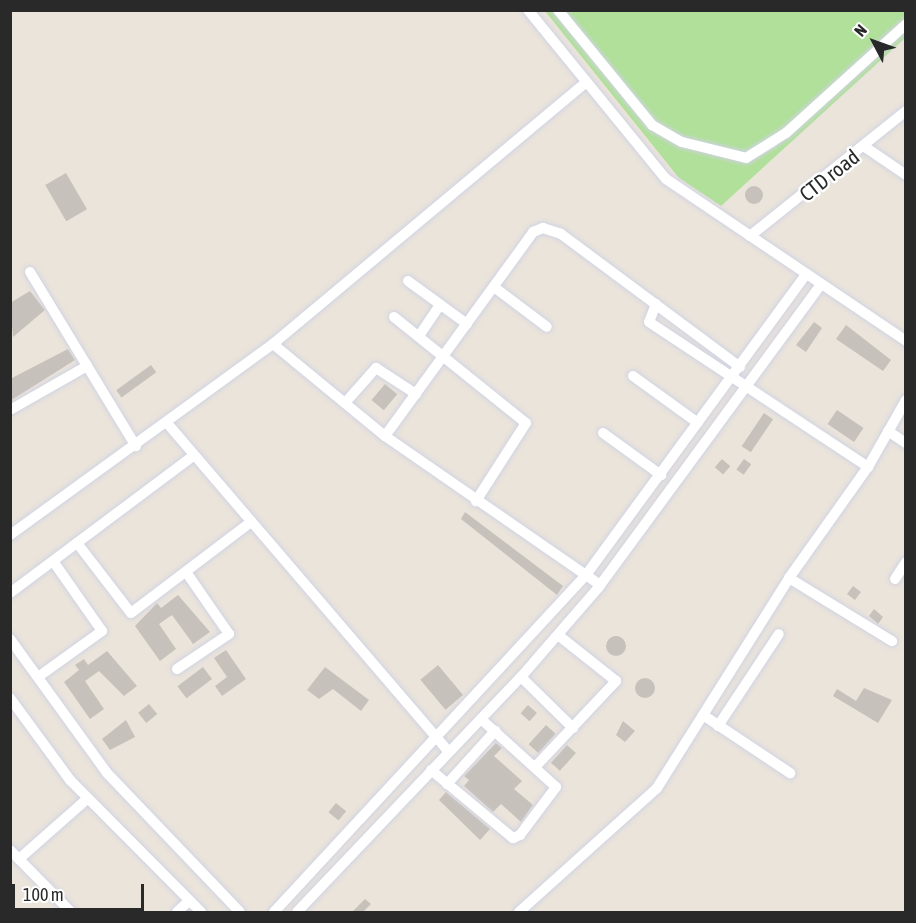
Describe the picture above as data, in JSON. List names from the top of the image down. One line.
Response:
{"streets":{"street":["CTD road"]},"scale_bar":"100 m","north":"top left"}
